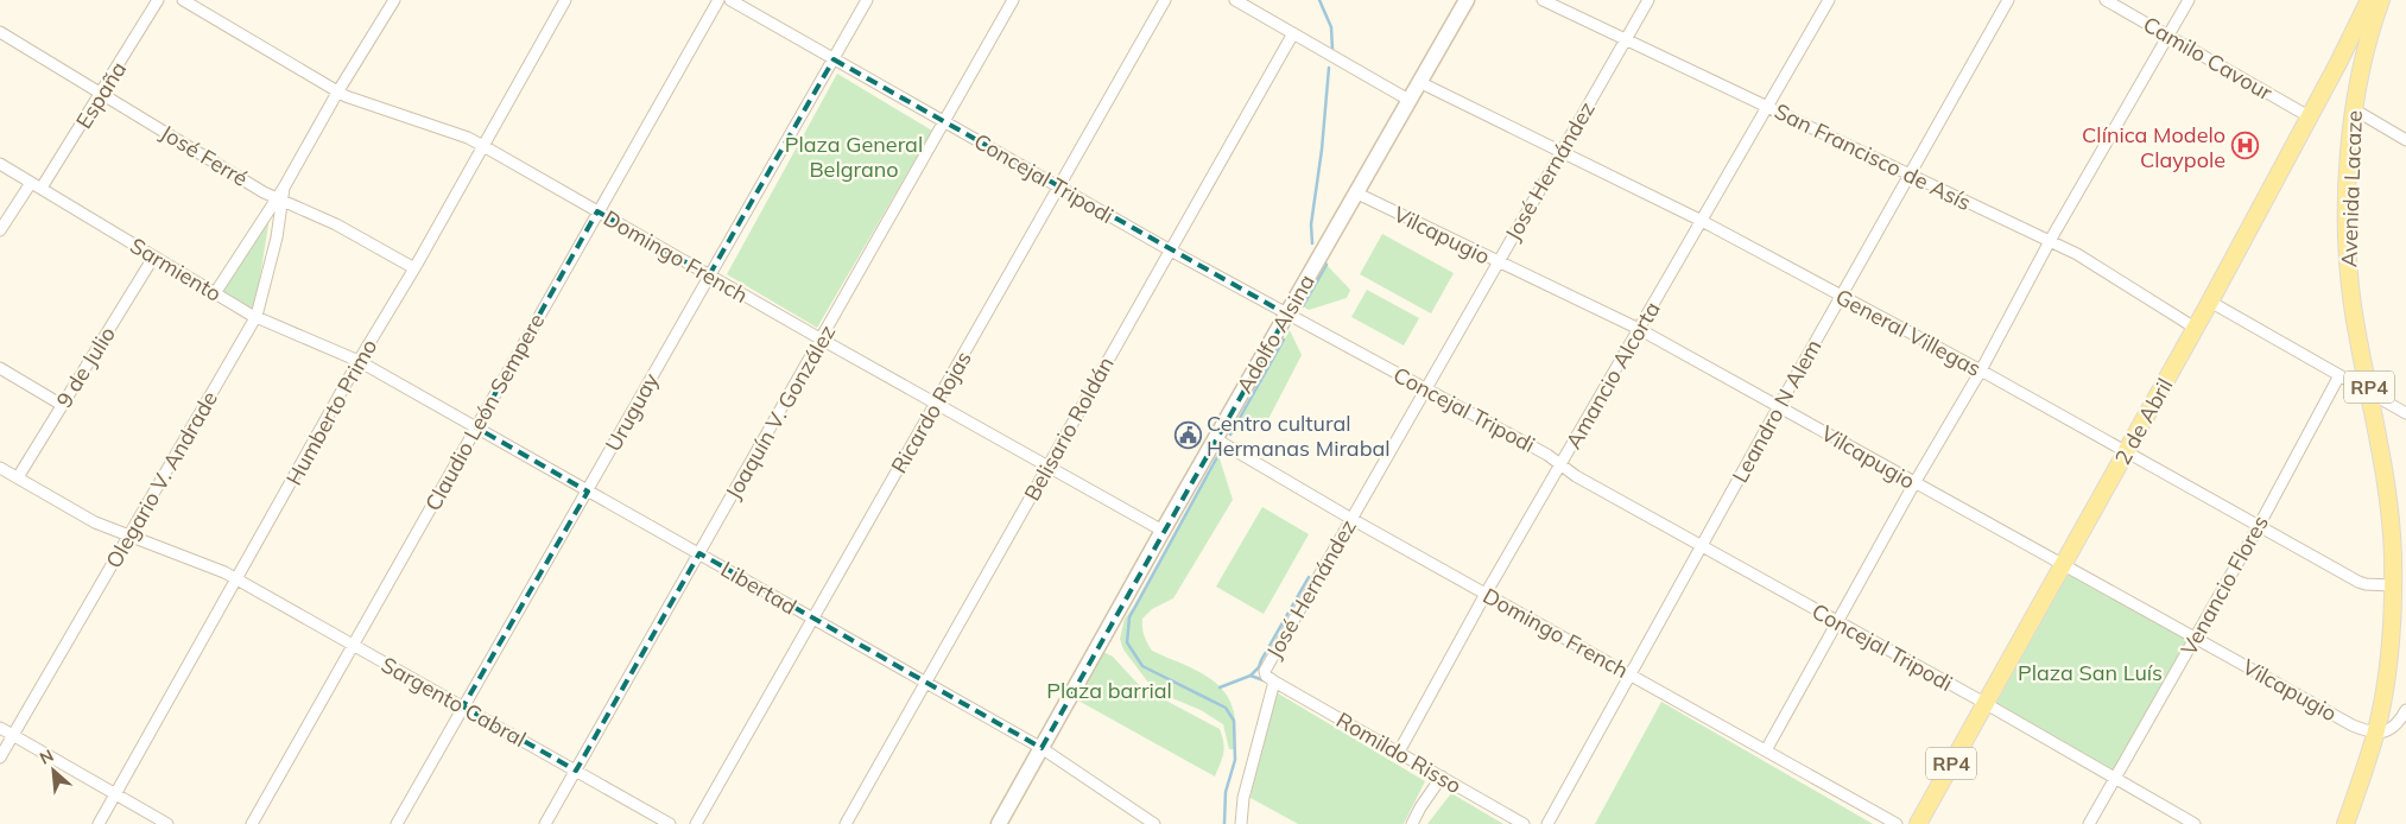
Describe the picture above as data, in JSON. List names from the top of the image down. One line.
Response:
{"streets":{"main road":["Avenida Lacaze","RP4","2 de Abril"],"street":["Camilo Cavour","España","José Ferré","San Francisco de Asís","José Hernández","Concejal Tripodi","Vilcapugio","Domingo French","Sarmiento","General Villegas","Adolfo Alsina","9 de Julio","Amancio Alcorta","Leandro N Alem","Humberto Primo","Claudio León Sempere","Uruguay","Joaquín V. González","Ricardo Rojas","Belisario Roldán","Olegario V. Andrade","Venancio Flores","Libertad","Sargento Cabral","Romildo Risso"]},"crossings":[["Camilo Cavour","2 de Abril"],["España","José Ferré"],["España","Sarmiento"],["José Ferré","Humberto Primo"],["José Ferré","Olegario V. Andrade"],["San Francisco de Asís","José Hernández"],["San Francisco de Asís","Amancio Alcorta"],["San Francisco de Asís","Leandro N Alem"],["San Francisco de Asís","2 de Abril"],["José Hernández","Concejal Tripodi"],["José Hernández","Vilcapugio"],["José Hernández","Domingo French"],["José Hernández","General Villegas"],["José Hernández","Romildo Risso"],["Concejal Tripodi","Adolfo Alsina"],["Concejal Tripodi","Amancio Alcorta"],["Concejal Tripodi","Leandro N Alem"],["Concejal Tripodi","Uruguay"],["Concejal Tripodi","Joaquín V. González"],["Concejal Tripodi","Ricardo Rojas"],["Concejal Tripodi","2 de Abril"],["Concejal Tripodi","Belisario Roldán"],["Concejal Tripodi","Venancio Flores"],["Avenida Lacaze","Vilcapugio"],["Avenida Lacaze","General Villegas"],["Avenida Lacaze","RP4"],["Vilcapugio","Adolfo Alsina"],["Vilcapugio","Amancio Alcorta"],["Vilcapugio","RP4"],["Vilcapugio","Leandro N Alem"],["Vilcapugio","2 de Abril"],["Vilcapugio","Venancio Flores"],["Domingo French","Adolfo Alsina"],["Domingo French","Amancio Alcorta"],["Domingo French","Leandro N Alem"],["Domingo French","Humberto Primo"],["Domingo French","Claudio León Sempere"],["Domingo French","Uruguay"],["Domingo French","Joaquín V. González"],["Domingo French","Ricardo Rojas"],["Domingo French","Belisario Roldán"],["Domingo French","Olegario V. Andrade"],["Sarmiento","9 de Julio"],["Sarmiento","Humberto Primo"],["Sarmiento","Olegario V. Andrade"],["Sarmiento","Libertad"],["General Villegas","Adolfo Alsina"],["General Villegas","Amancio Alcorta"],["General Villegas","Leandro N Alem"],["General Villegas","2 de Abril"],["General Villegas","Venancio Flores"],["Adolfo Alsina","Libertad"],["9 de Julio","Sargento Cabral"],["Amancio Alcorta","Romildo Risso"],["Humberto Primo","Libertad"],["Humberto Primo","Sargento Cabral"],["Claudio León Sempere","Libertad"],["Claudio León Sempere","Sargento Cabral"],["Uruguay","Libertad"],["Uruguay","Sargento Cabral"],["Joaquín V. González","Libertad"],["Joaquín V. González","Sargento Cabral"],["Ricardo Rojas","Libertad"],["Belisario Roldán","Libertad"],["Olegario V. Andrade","Sargento Cabral"]],"parks":["Plaza General Belgrano","Plaza San Luís","Plaza barrial"],"places":{"hospital":["Clínica Modelo Claypole"],"public building":["Centro cultural Hermanas Mirabal"]},"north":"top left"}
